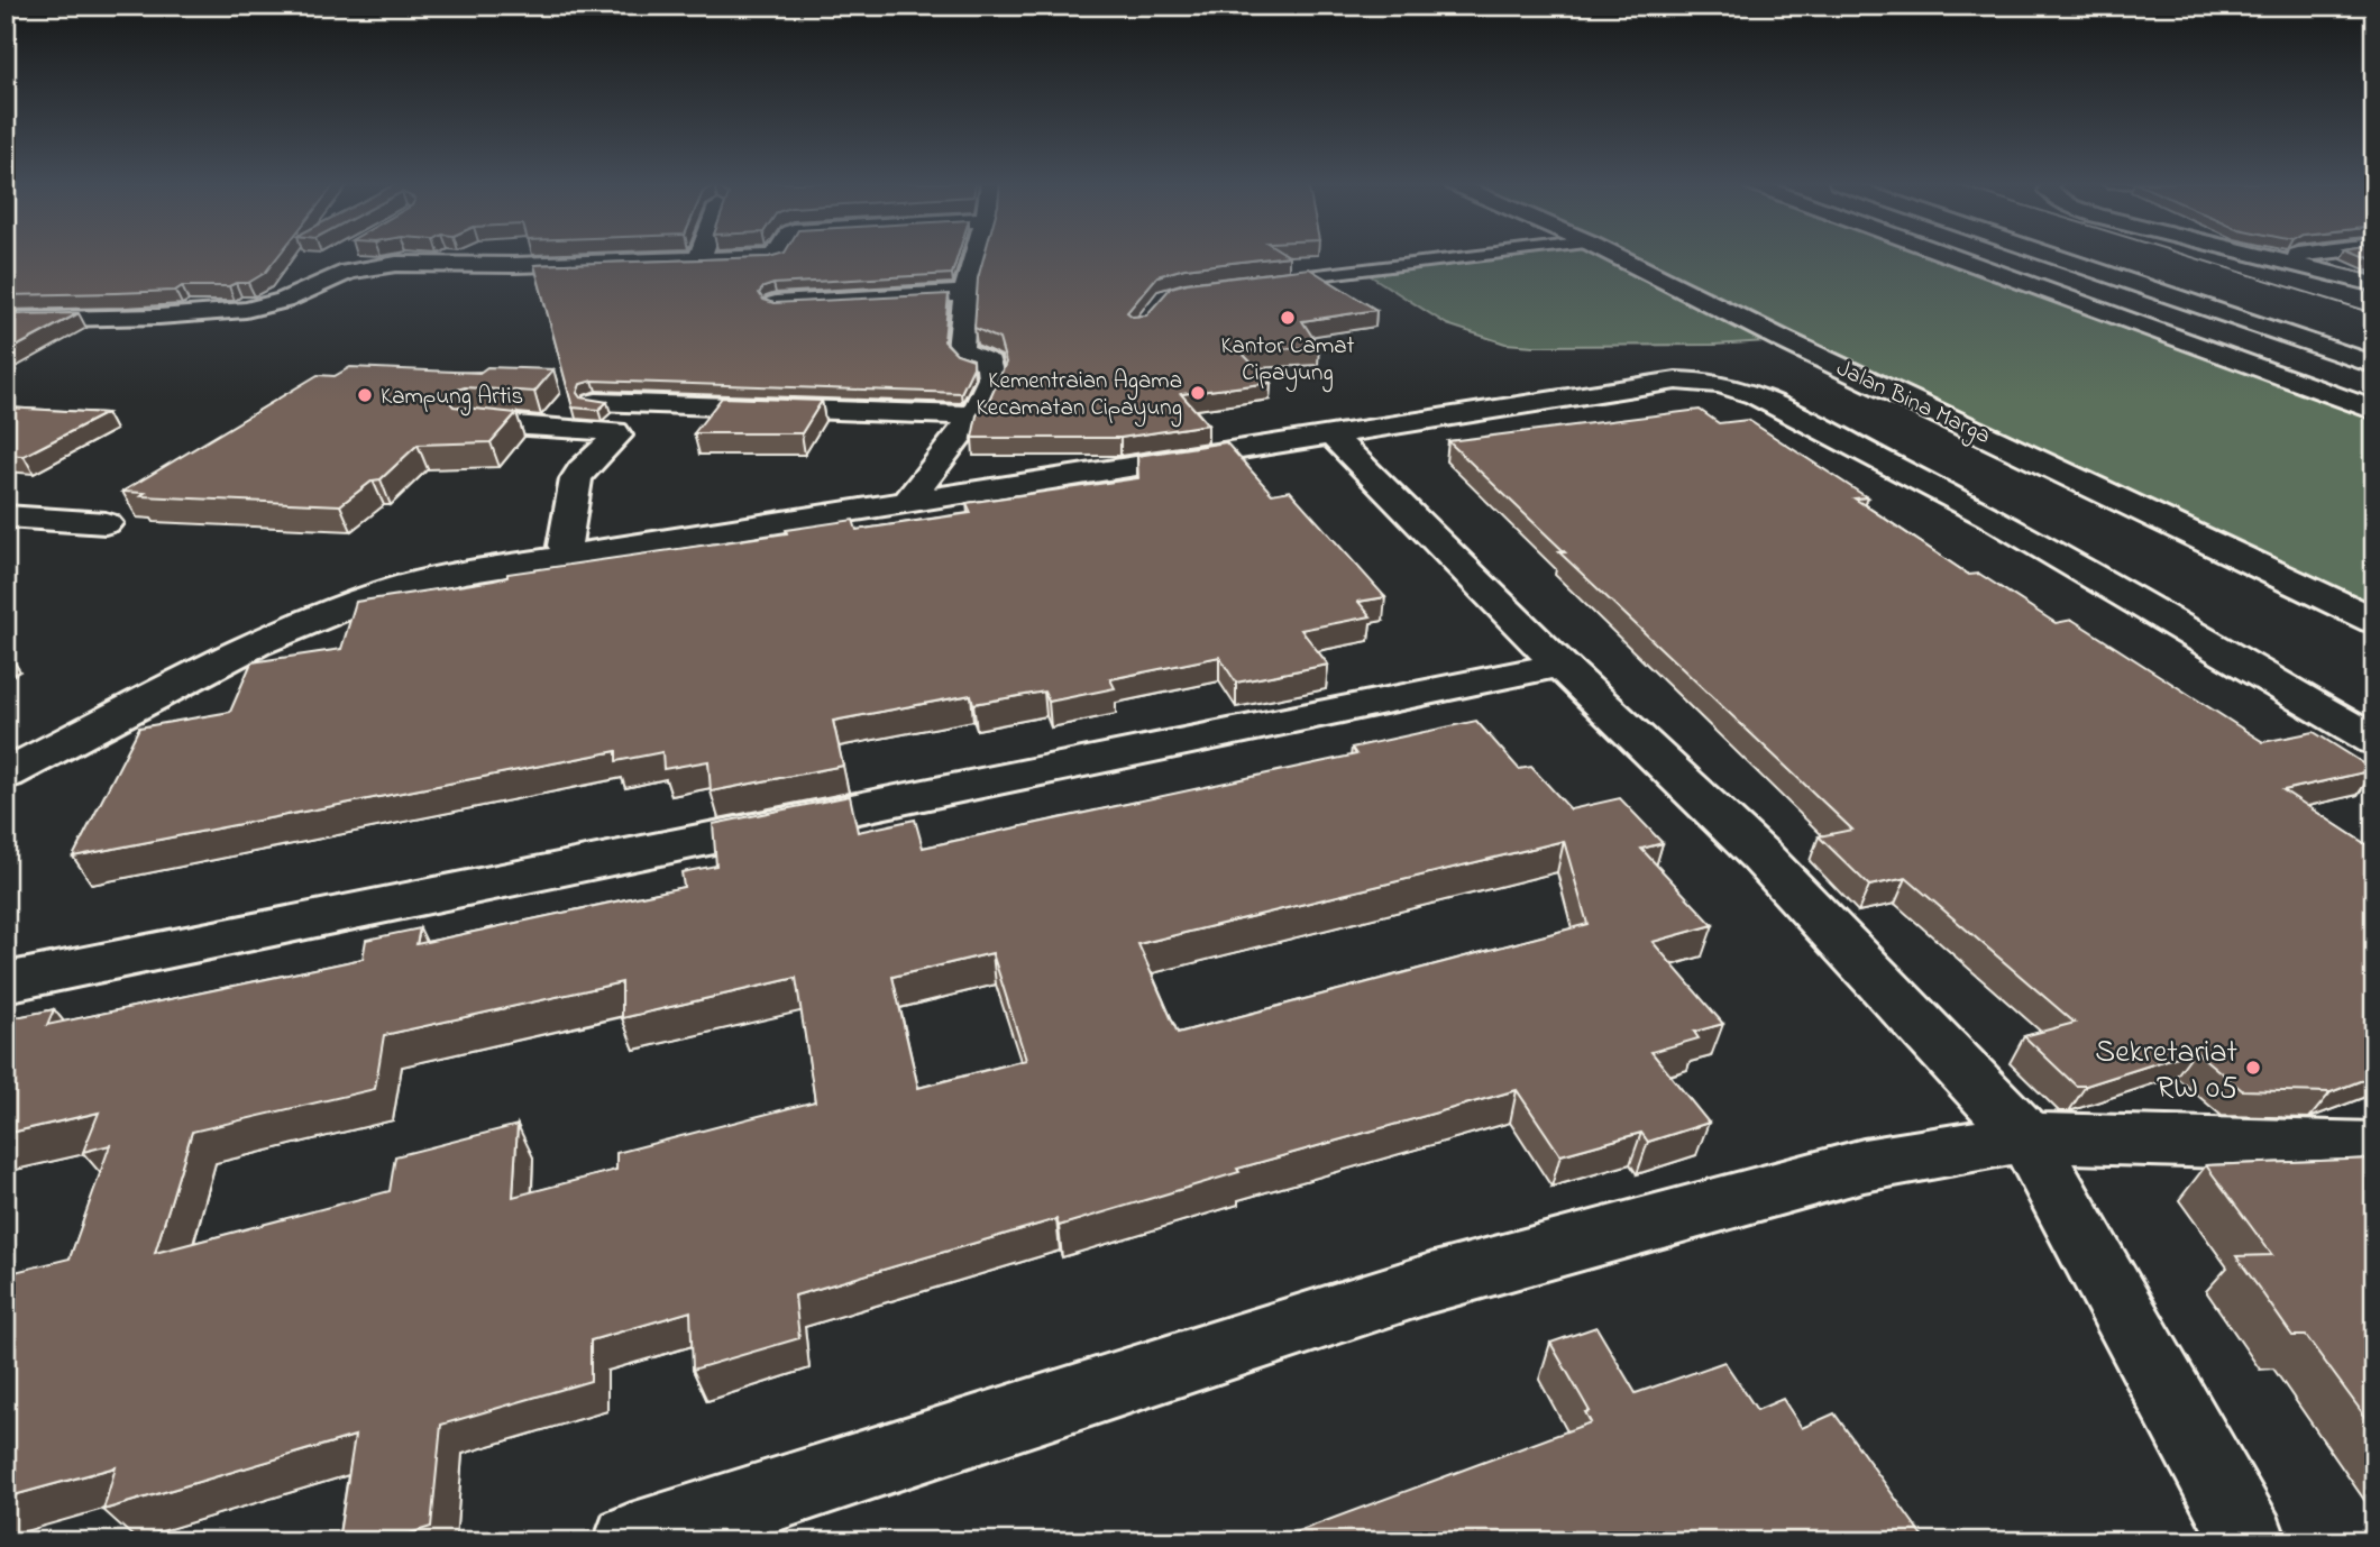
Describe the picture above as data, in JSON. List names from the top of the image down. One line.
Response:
{"streets":{"main road":["Jalan Bina Marga"]},"places":["Kantor Camat Cipayung","Kementraian Agama Kecamatan Cipayung","Kampung Artis","Sekretariat RW 05"]}
